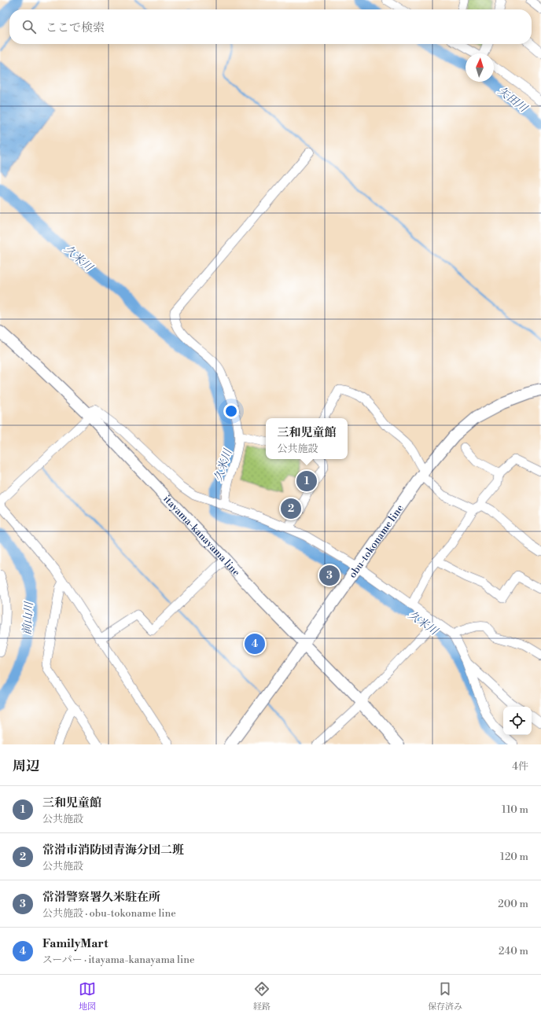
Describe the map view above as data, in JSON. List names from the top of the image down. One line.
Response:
{"streets":{"main road":["itayama-kanayama line","obu-tokoname line"]},"crossings":[["itayama-kanayama line","obu-tokoname line"]],"water":["矢田川","久米川","前山川"],"north":"top","page":{"search":"ここで検索","popup":["三和児童館","公共施設"],"pins":["1","2","3","4"],"heading":["周辺","4件"],"list":[{"mark":"1","name":"三和児童館","note":"公共施設","value":"110 m"},{"mark":"2","name":"常滑市消防団青海分団二班","note":"公共施設","value":"120 m"},{"mark":"3","name":"常滑警察署久米駐在所","note":"公共施設 · obu-tokoname line","value":"200 m"},{"mark":"4","name":"FamilyMart","note":"スーパー · itayama-kanayama line","value":"240 m"}],"nav":["地図","経路","保存済み"]}}
